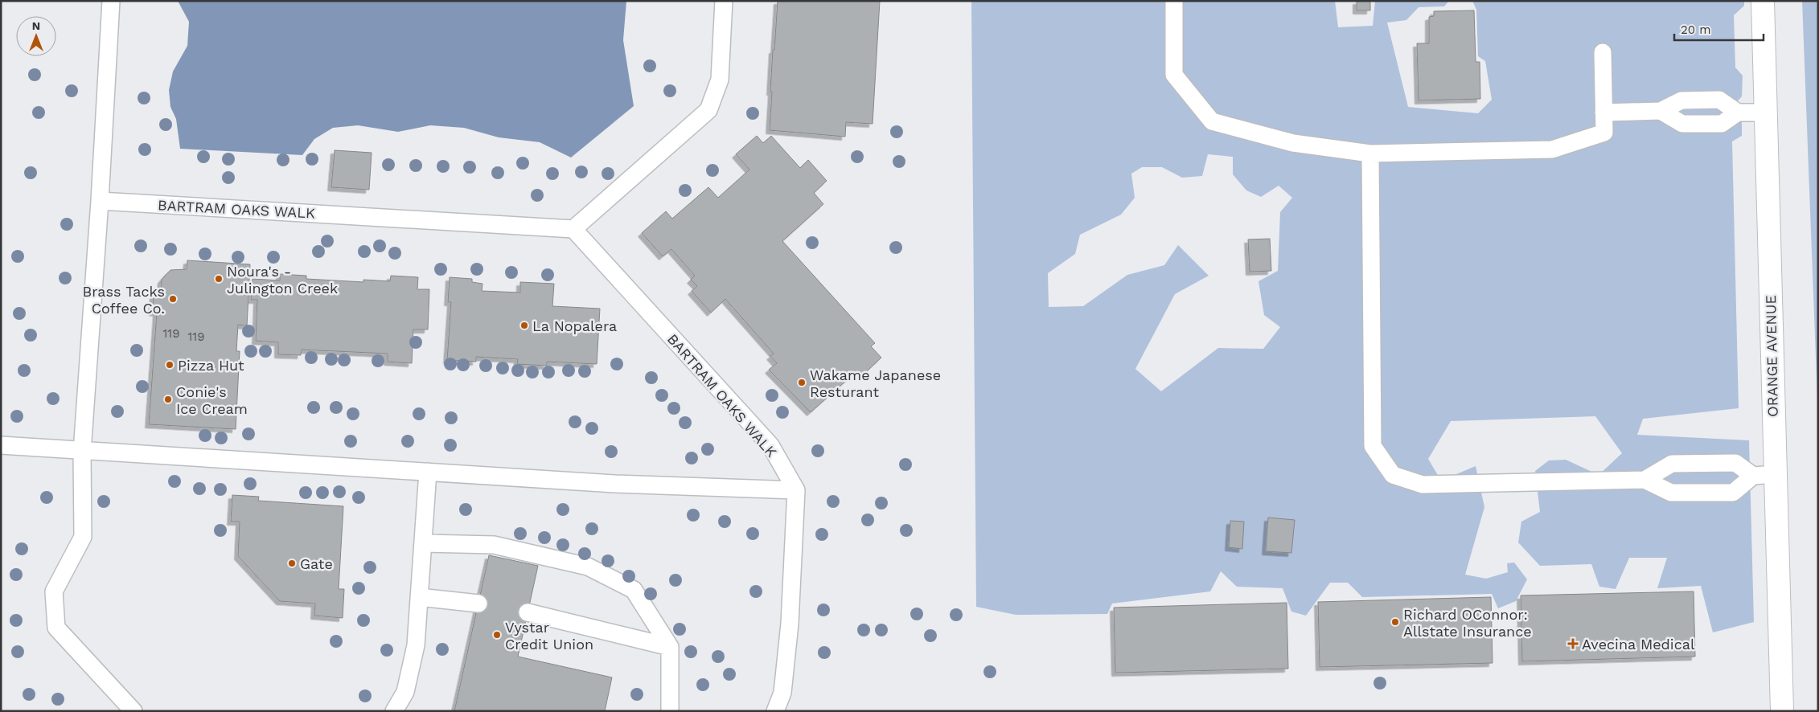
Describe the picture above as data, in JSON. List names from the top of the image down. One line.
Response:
{"streets":{"street":["ORANGE AVENUE"],"lane":["BARTRAM OAKS WALK"]},"places":{"other":["Noura's - Julington Creek","Brass Tacks Coffee Co.","La Nopalera","Pizza Hut","Wakame Japanese Resturant","Conie's Ice Cream","Gate","Richard OConnor: Allstate Insurance","Vystar Credit Union"],"health":["Avecina Medical"]},"house_numbers":["119","119"],"scale_bar":"20 m","north":"top"}
